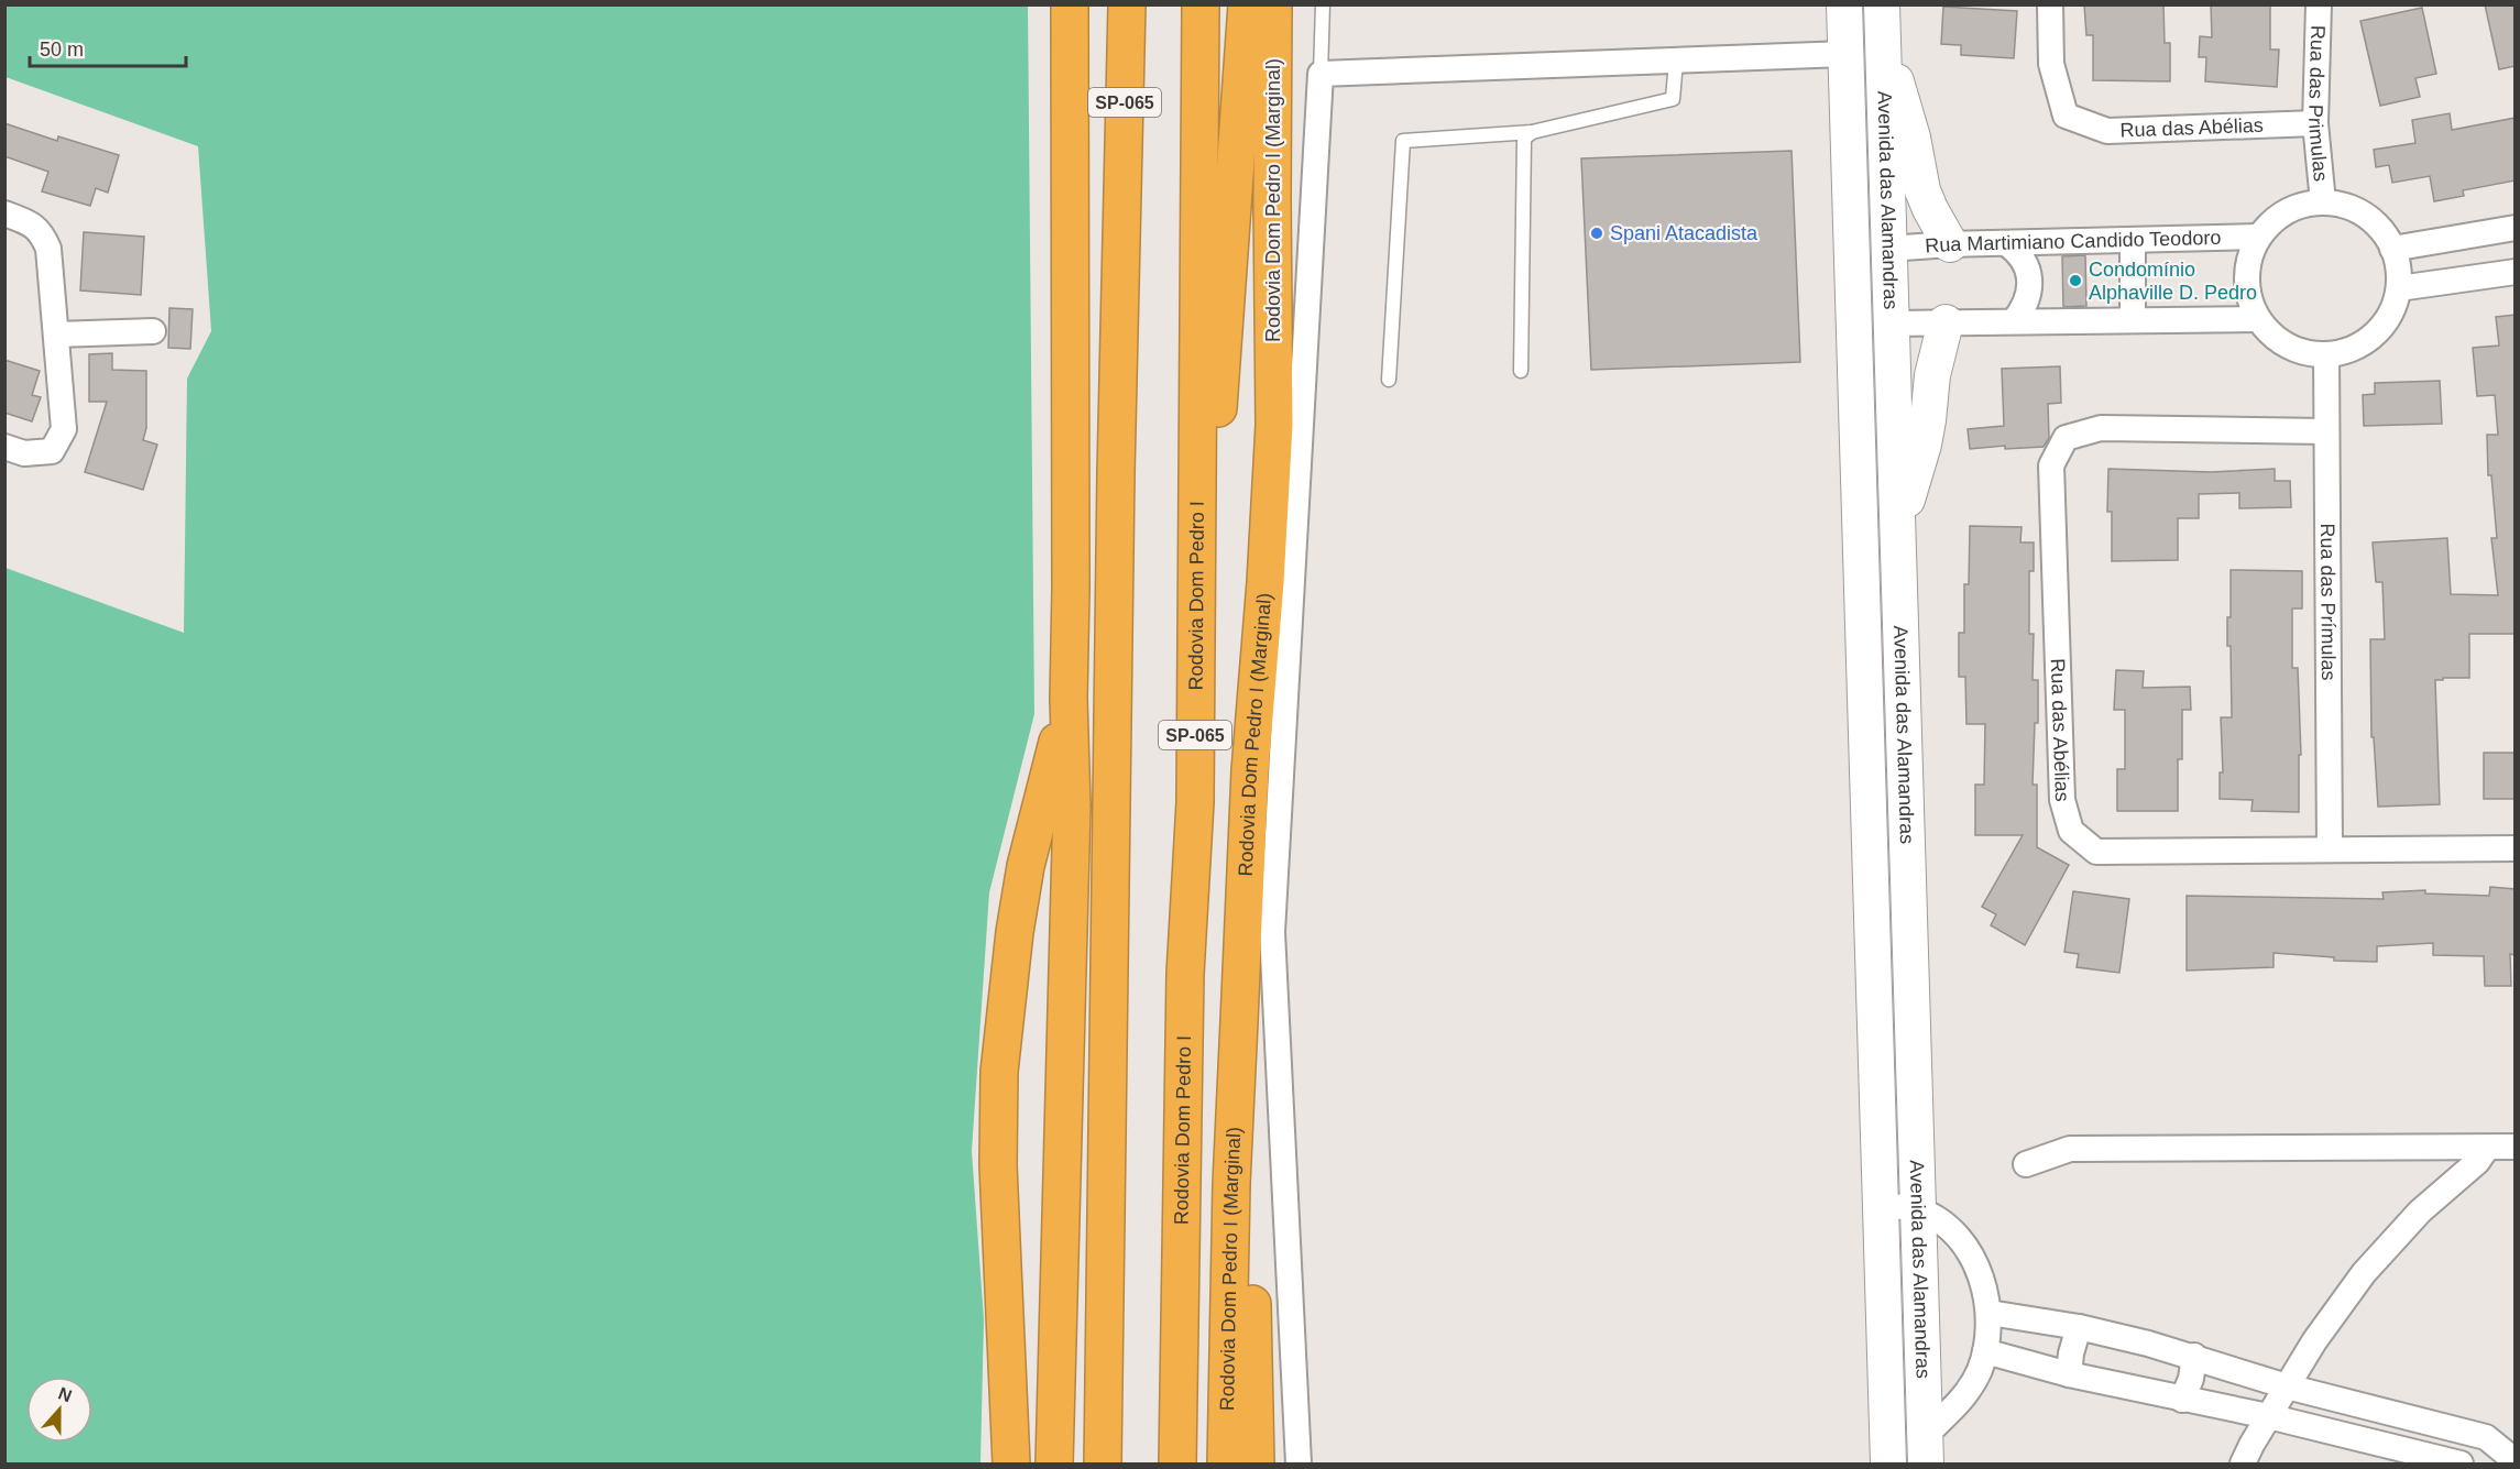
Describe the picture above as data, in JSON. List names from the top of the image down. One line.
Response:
{"streets":{"highway":["SP-065","Rodovia Dom Pedro I (Marginal)","Rodovia Dom Pedro I"],"street":["Rua das Primulas","Rua das Abélias","Avenida das Alamandras","Rua Martimiano Candido Teodoro","Rua das Prímulas"]},"crossings":[["Rua das Primulas","Rua das Abélias"],["Rua das Primulas","Rua Martimiano Candido Teodoro"],["Rua das Primulas","Rua das Prímulas"],["Rua das Abélias","Rua das Prímulas"],["Avenida das Alamandras","Rua Martimiano Candido Teodoro"],["Rua Martimiano Candido Teodoro","Rua das Prímulas"]],"places":["Spani Atacadista","Condomínio Alphaville D. Pedro"],"scale_bar":"50 m","north":"top"}
